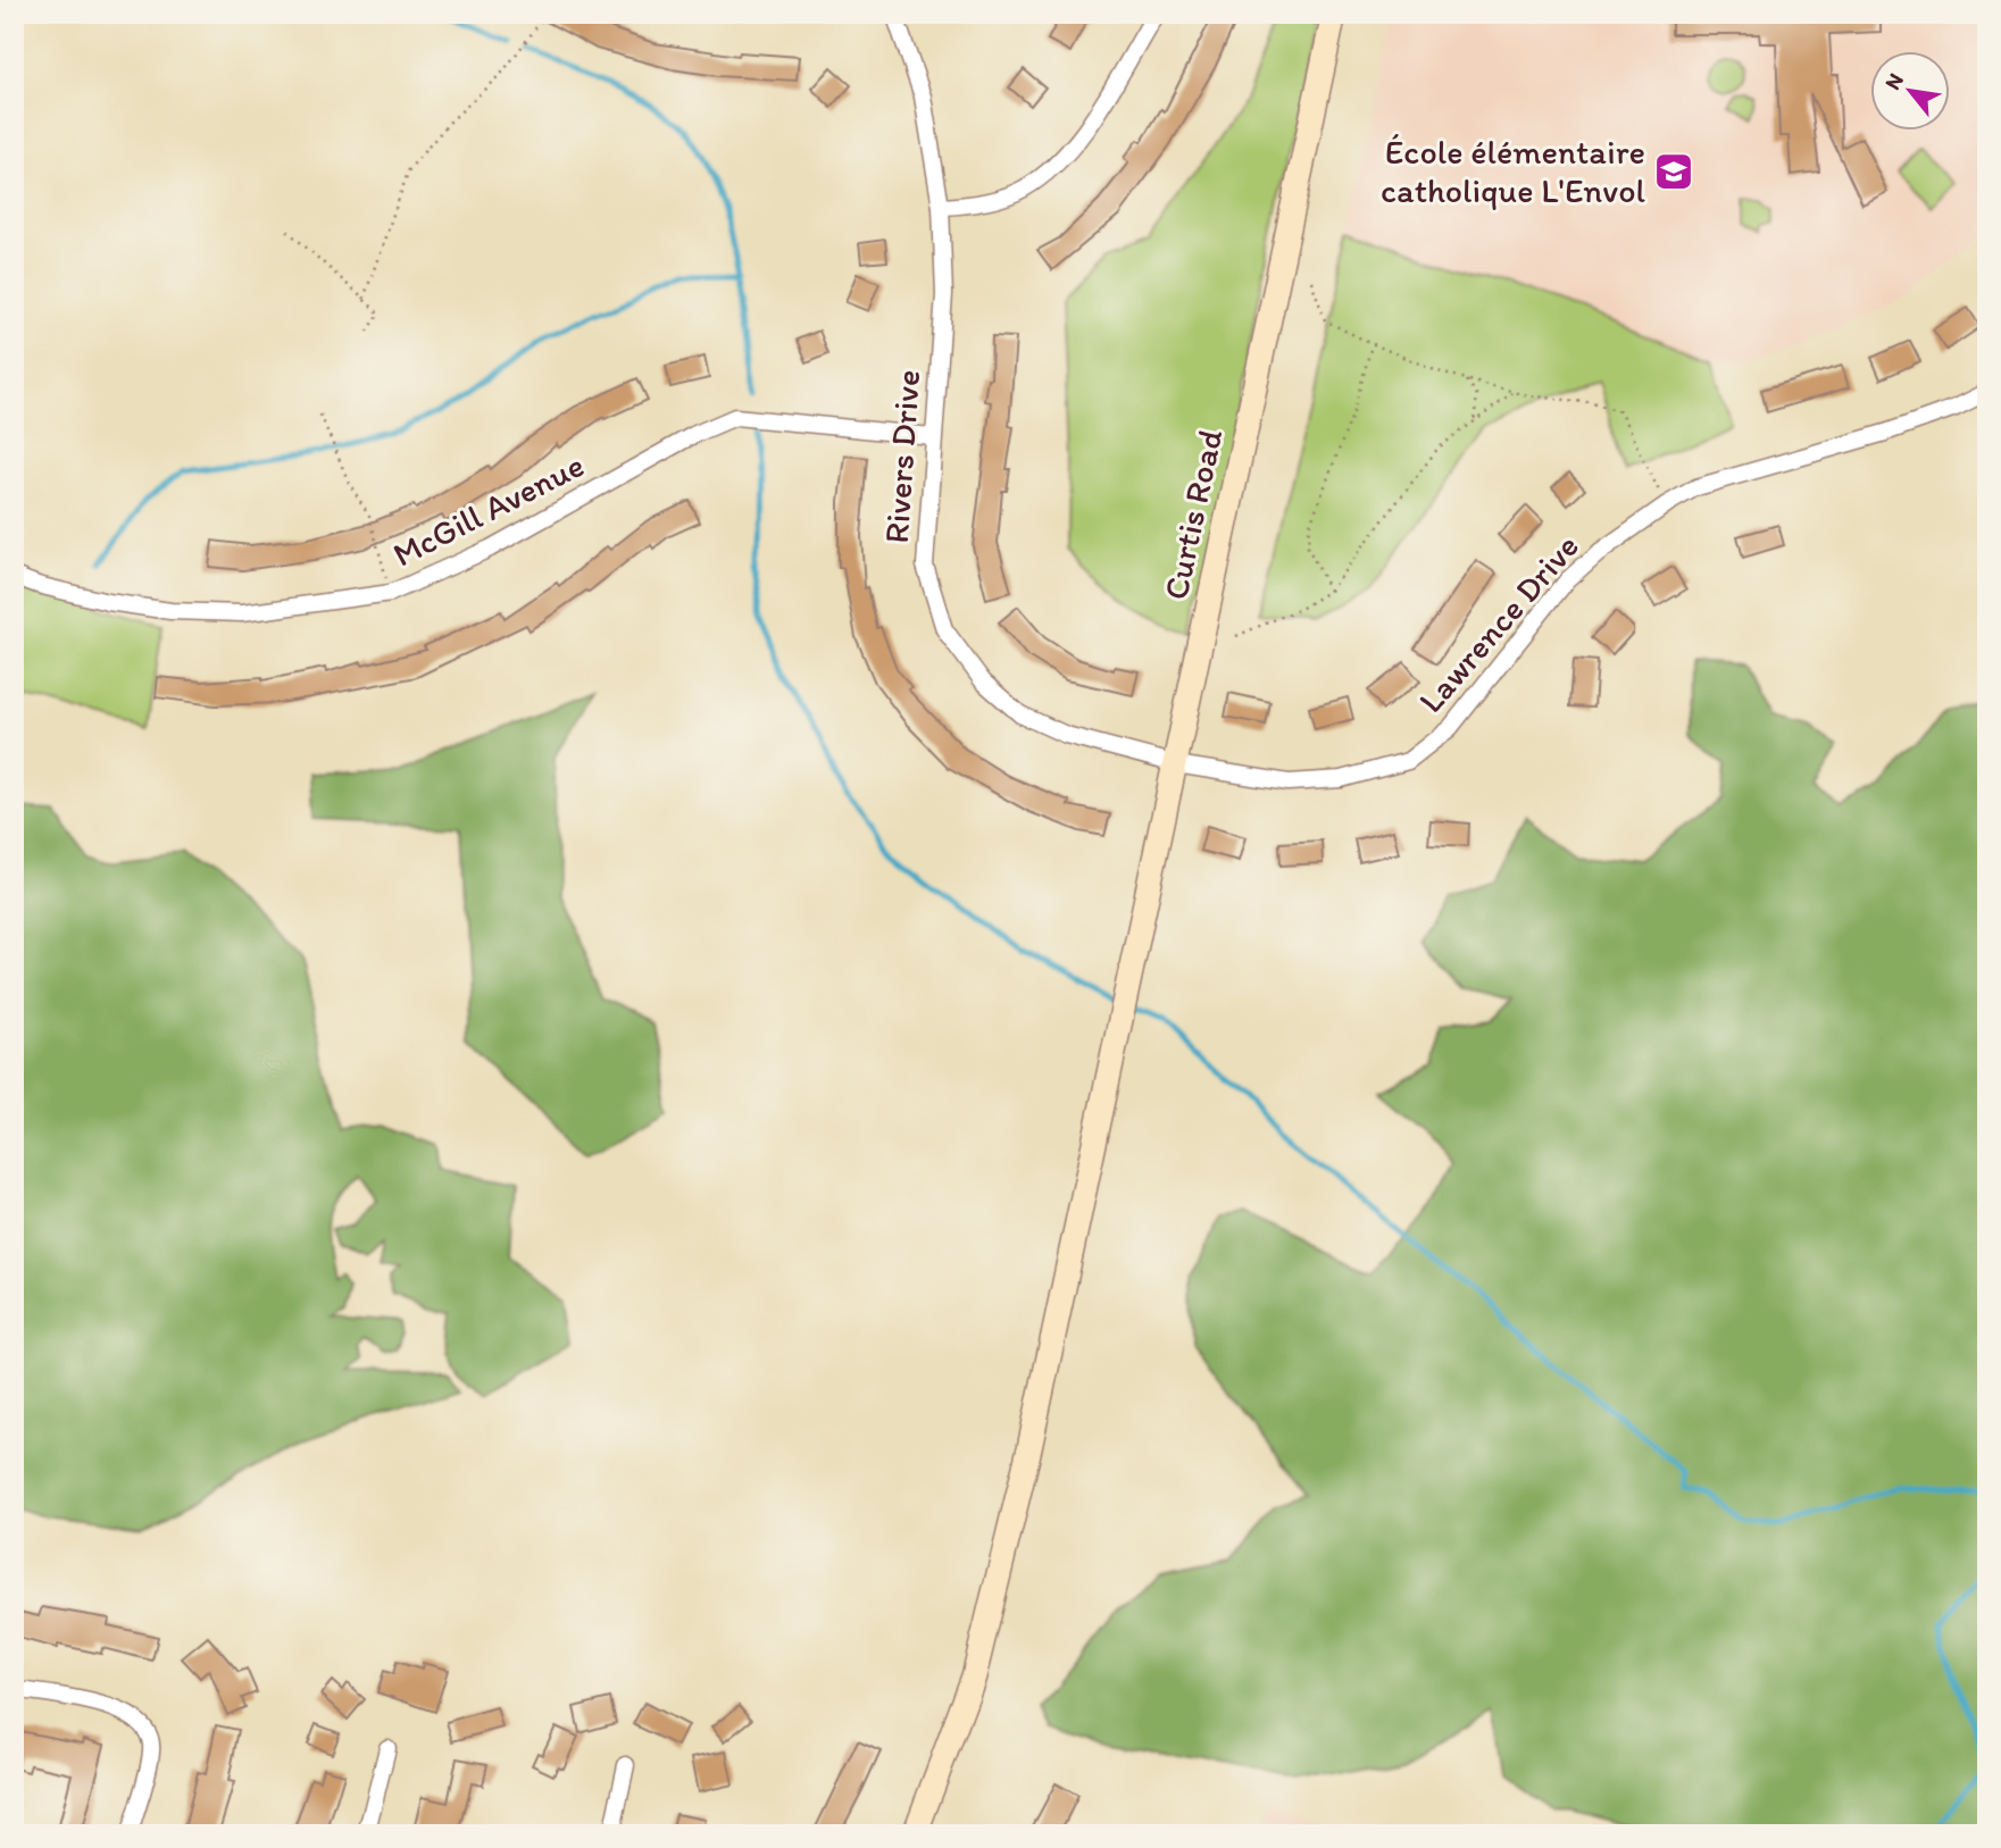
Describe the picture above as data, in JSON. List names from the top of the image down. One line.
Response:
{"streets":{"main road":["Curtis Road"],"street":["Rivers Drive","McGill Avenue","Lawrence Drive"]},"crossings":[["Rivers Drive","McGill Avenue"],["Rivers Drive","Curtis Road"],["Rivers Drive","Lawrence Drive"],["Curtis Road","Lawrence Drive"]],"places":{"school or university":["École élémentaire catholique L'Envol"]},"north":"top left"}
